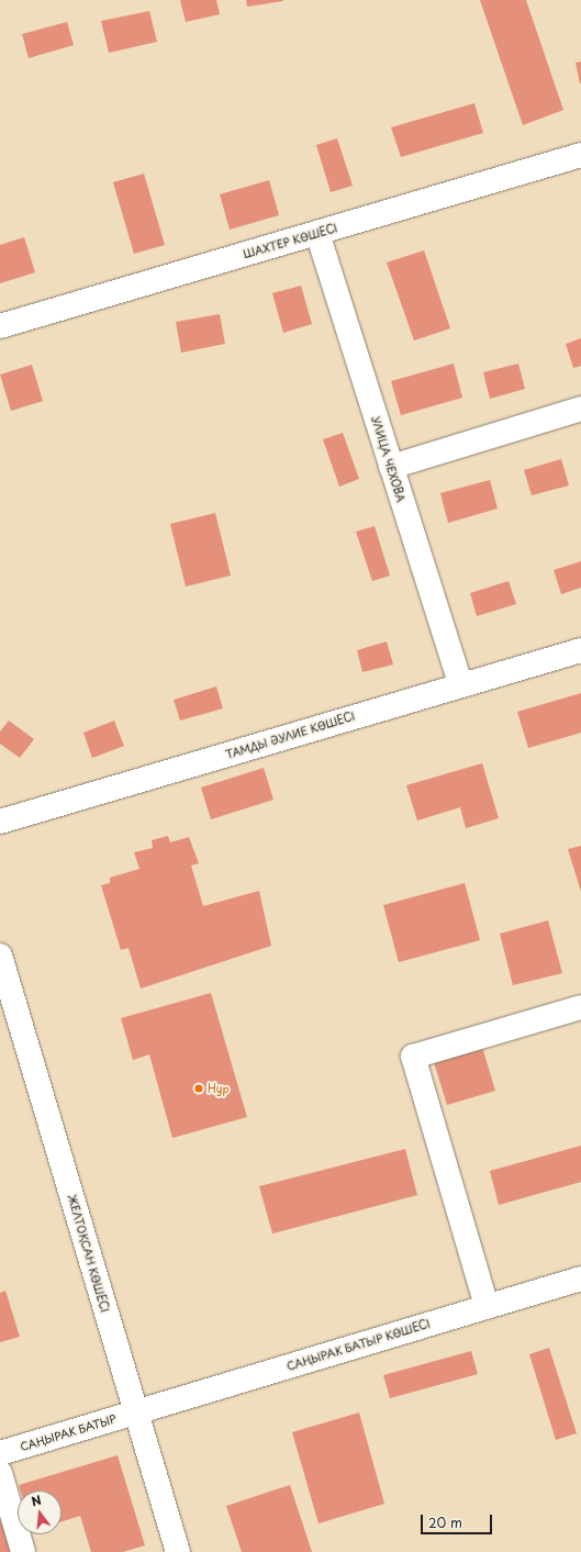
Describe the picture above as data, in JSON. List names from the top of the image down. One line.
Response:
{"streets":{"street":["ШАХТЕР КӨШЕСІ","УЛИЦА ЧЕХОВА","ТАМДЫ ӘУЛИЕ КӨШЕСІ","ЖЕЛТОҚСАН КӨШЕСІ","САҢЫРАК БАТЫР КӨШЕСІ","САҢЫРАК БАТЫР"]},"crossings":[["ШАХТЕР КӨШЕСІ","УЛИЦА ЧЕХОВА"],["УЛИЦА ЧЕХОВА","ТАМДЫ ӘУЛИЕ КӨШЕСІ"],["ЖЕЛТОҚСАН КӨШЕСІ","САҢЫРАК БАТЫР КӨШЕСІ"],["ЖЕЛТОҚСАН КӨШЕСІ","САҢЫРАК БАТЫР"],["САҢЫРАК БАТЫР КӨШЕСІ","САҢЫРАК БАТЫР"]],"places":["Нур"],"scale_bar":"20 m","north":"top"}
